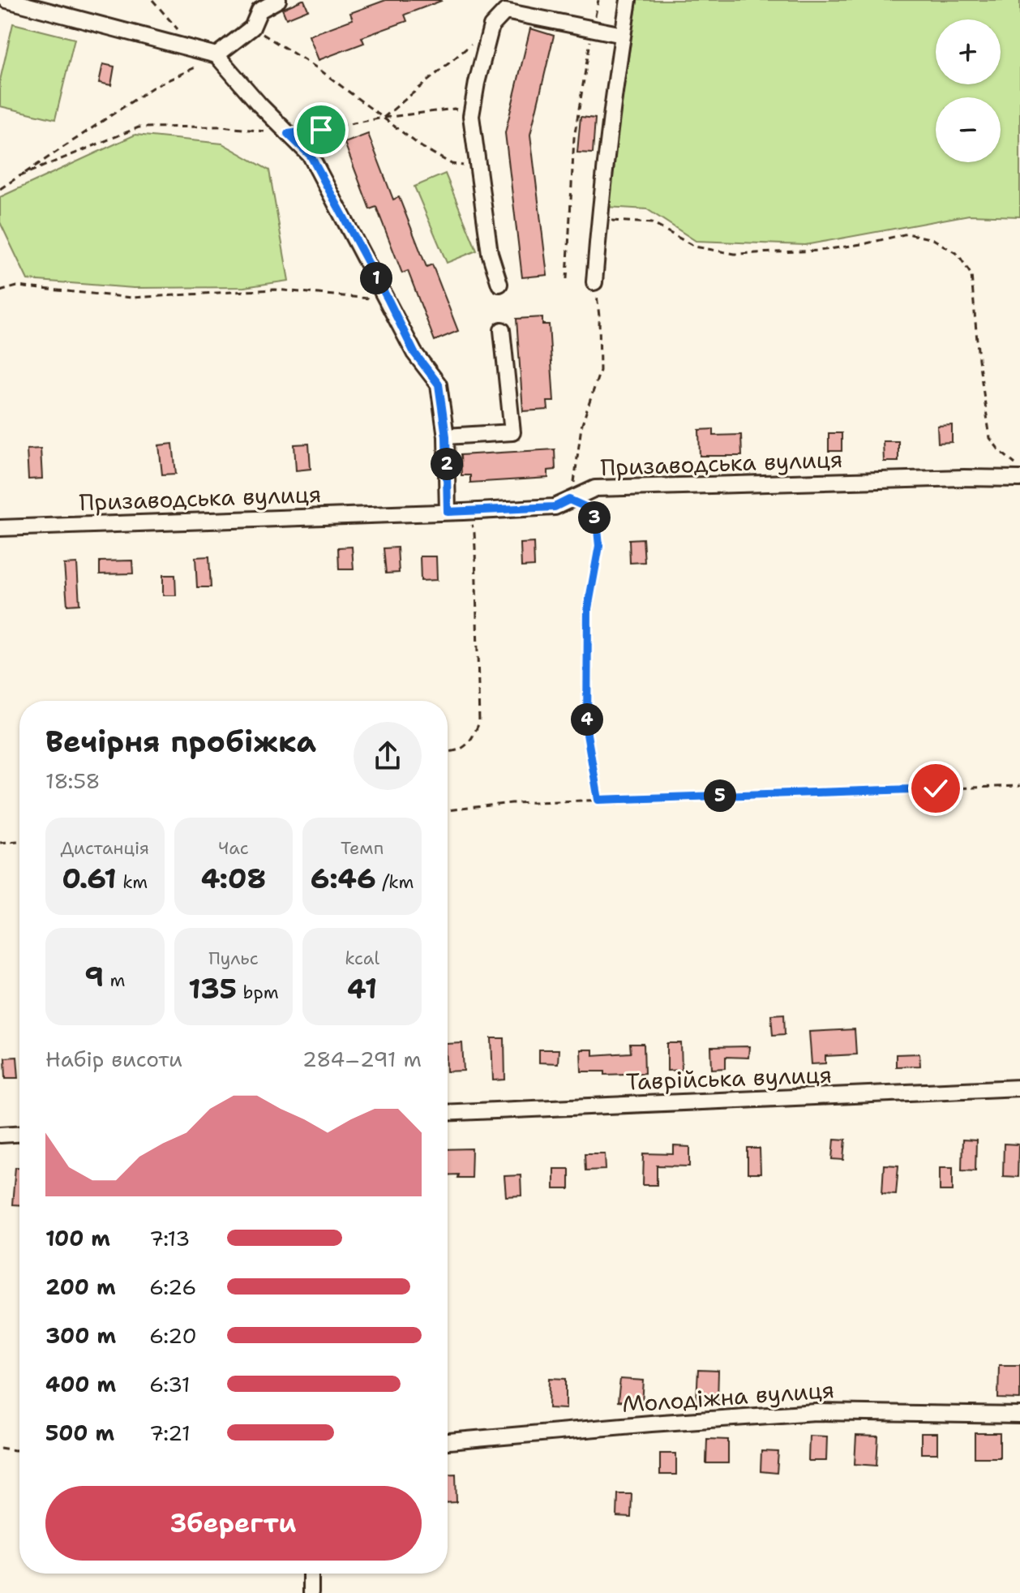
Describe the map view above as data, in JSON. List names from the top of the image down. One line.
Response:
{"streets":{"street":["Призаводська вулиця","Таврійська вулиця","Молодіжна вулиця"]},"page":{"map_buttons":["+","−"],"pins":["1","2","3","4","5"],"heading":["Вечірня пробіжка","18:58"],"stats":[["Дистанція","0.61 km"],["Час","4:08"],["Темп","6:46 /km"],["9 m"],["Пульс","135 bpm"],["kcal","41"]],"chart":["Набір висоти","284–291 m"],"list":[{"name":"100 m","note":"7:13"},{"name":"200 m","note":"6:26"},{"name":"300 m","note":"6:20"},{"name":"400 m","note":"6:31"},{"name":"500 m","note":"7:21"}],"buttons":"Зберегти"}}
